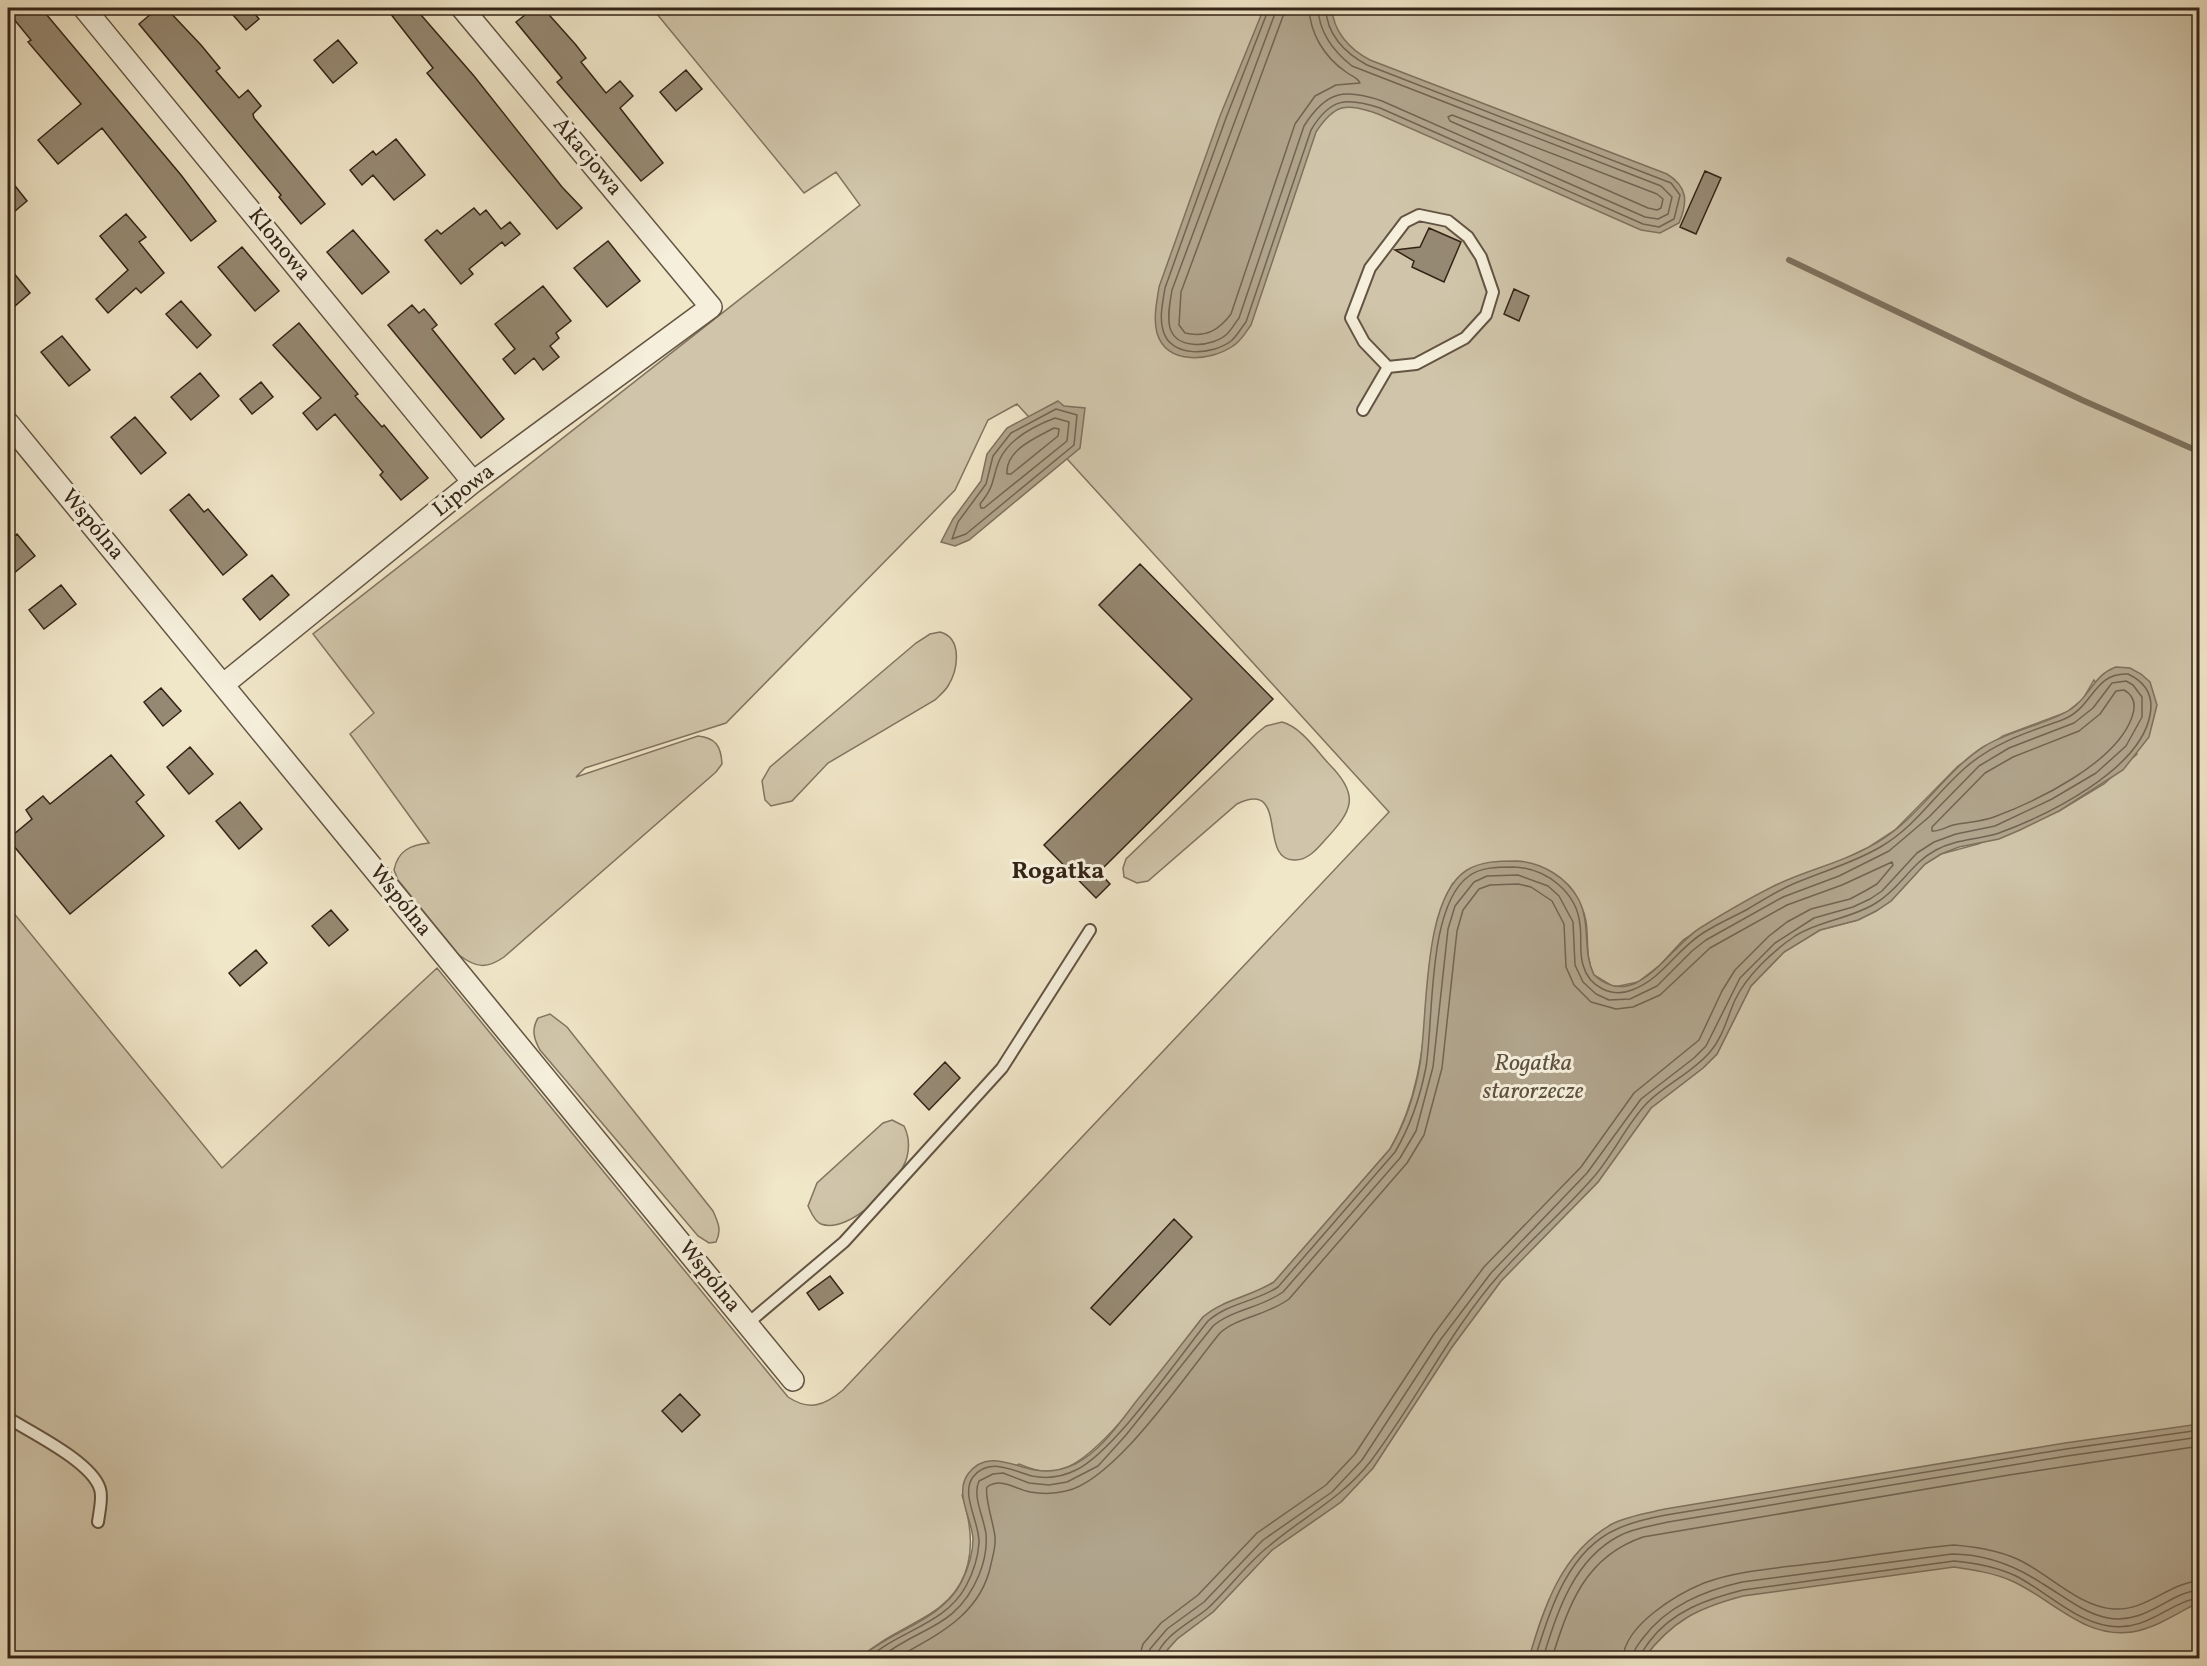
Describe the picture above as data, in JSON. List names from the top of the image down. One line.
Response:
{"streets":{"street":["Akacjowa","Klonowa","Lipowa","Wspólna"]},"crossings":[["Akacjowa","Lipowa"],["Klonowa","Lipowa"],["Lipowa","Wspólna"]],"districts":["Rogatka"],"water":["Rogatka starorzecze"]}
